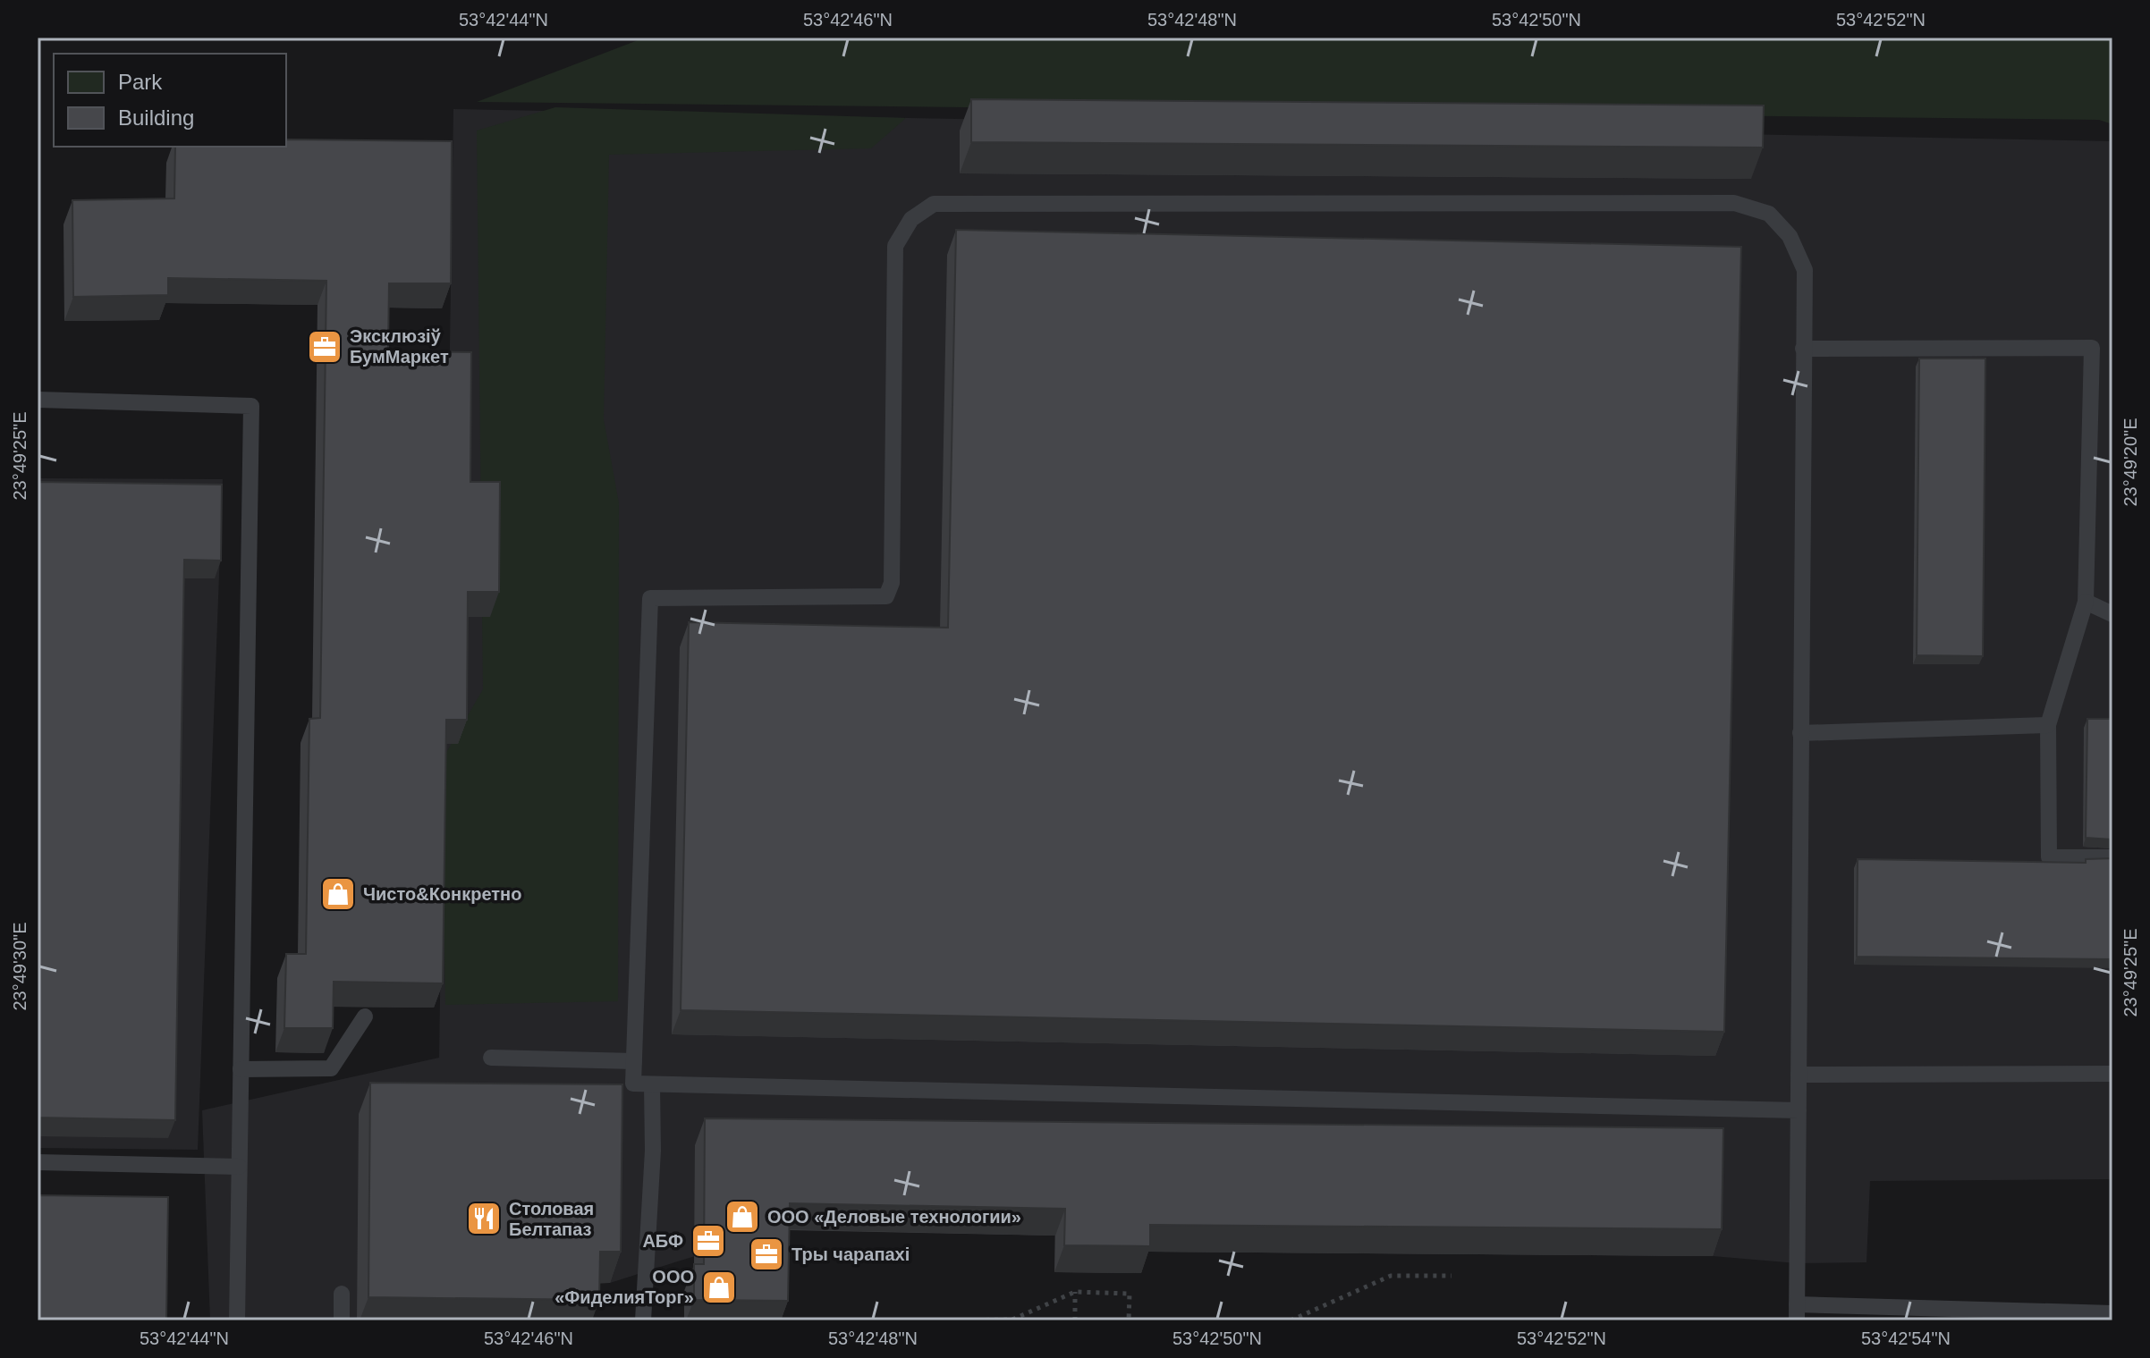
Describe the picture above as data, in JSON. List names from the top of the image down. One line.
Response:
{"places":{"office":["Эксклюзіў БумМаркет","АБФ","Тры чарапахі"],"shop":["Чисто&Конкретно","ООО «Деловые технологии»","ООО «ФиделияТорг»"],"restaurant":["Столовая Белтапаз"]},"legend":["Park","Building"],"coordinates":["53°42'44\"N","53°42'46\"N","53°42'48\"N","53°42'50\"N","53°42'52\"N","23°49'25\"E","23°49'20\"E","23°49'30\"E","53°42'54\"N"]}
